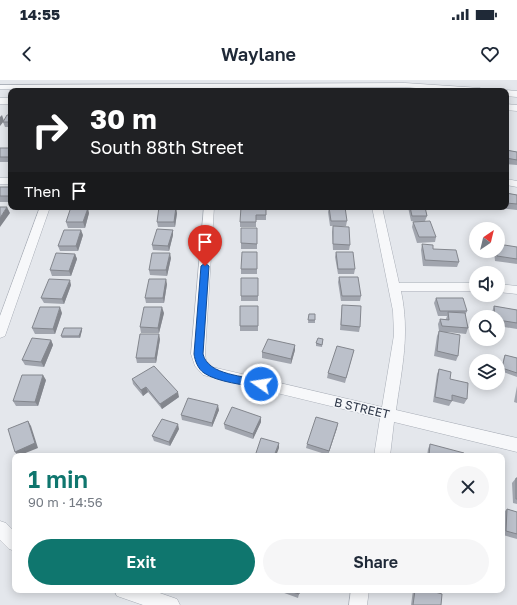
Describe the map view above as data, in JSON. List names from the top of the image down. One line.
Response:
{"streets":{"street":["B STREET"]},"north":"top right","page":{"status":"14:55","header":"Waylane","turn":["30 m","South 88th Street"],"then":"Then","heading":["1 min","90 m · 14:56"],"buttons":["Exit","Share"]}}
